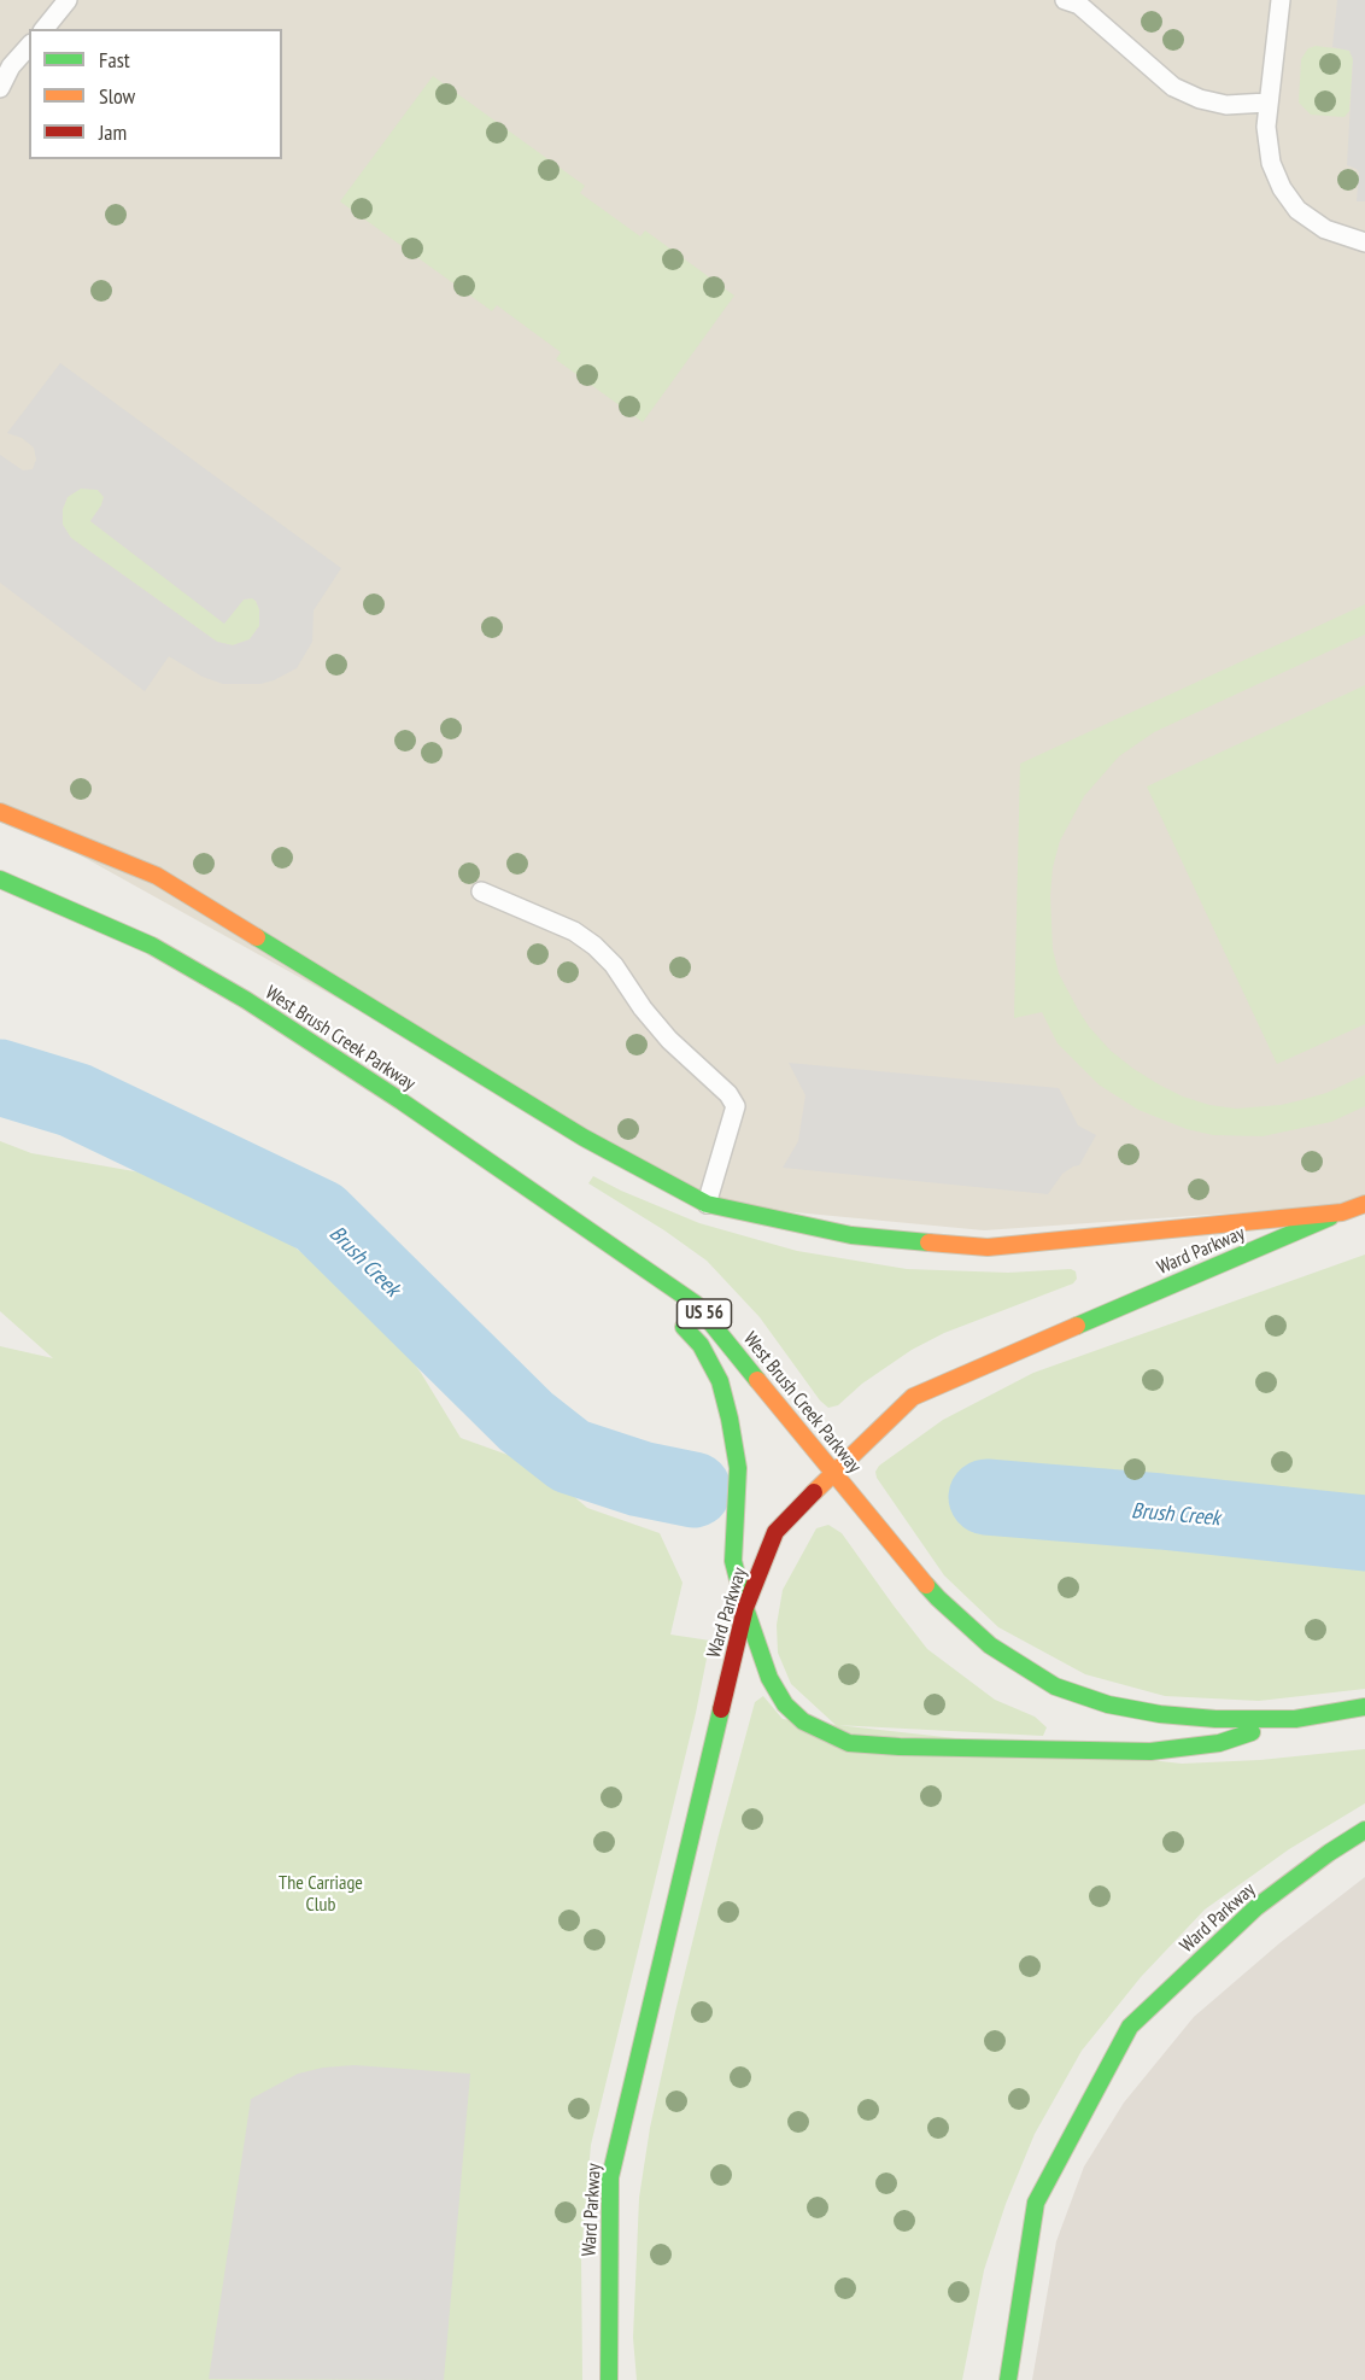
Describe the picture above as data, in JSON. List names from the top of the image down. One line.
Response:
{"streets":{"main road":["West Brush Creek Parkway","Ward Parkway","US 56"]},"crossings":[["West Brush Creek Parkway","Ward Parkway"]],"water":["Brush Creek"],"parks":["The Carriage Club"],"legend":["Fast","Slow","Jam"]}
